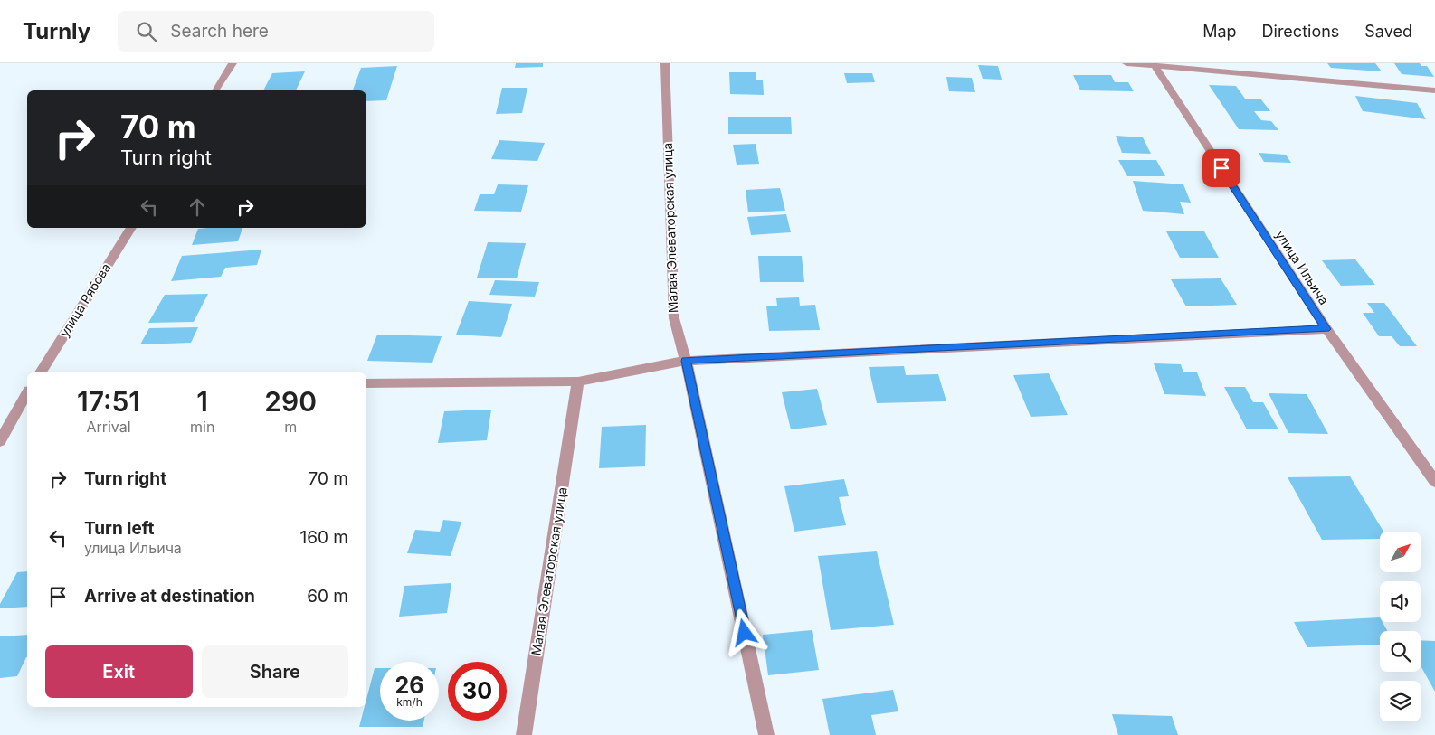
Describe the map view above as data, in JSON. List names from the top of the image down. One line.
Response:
{"streets":{"street":["Малая Элеваторская улица","улица Ильича","улица Рябова"]},"north":"top right","page":{"header":"Turnly","search":"Search here","nav":["Map","Directions","Saved"],"turn":["70 m","Turn right"],"eta":["17:51","Arrival","1","min","290","m"],"list":[{"name":"Turn right","value":"70 m"},{"name":"Turn left","note":"улица Ильича","value":"160 m"},{"name":"Arrive at destination","value":"60 m"}],"buttons":["Exit","Share"],"speed":"26 km/h","limit":"30"}}
